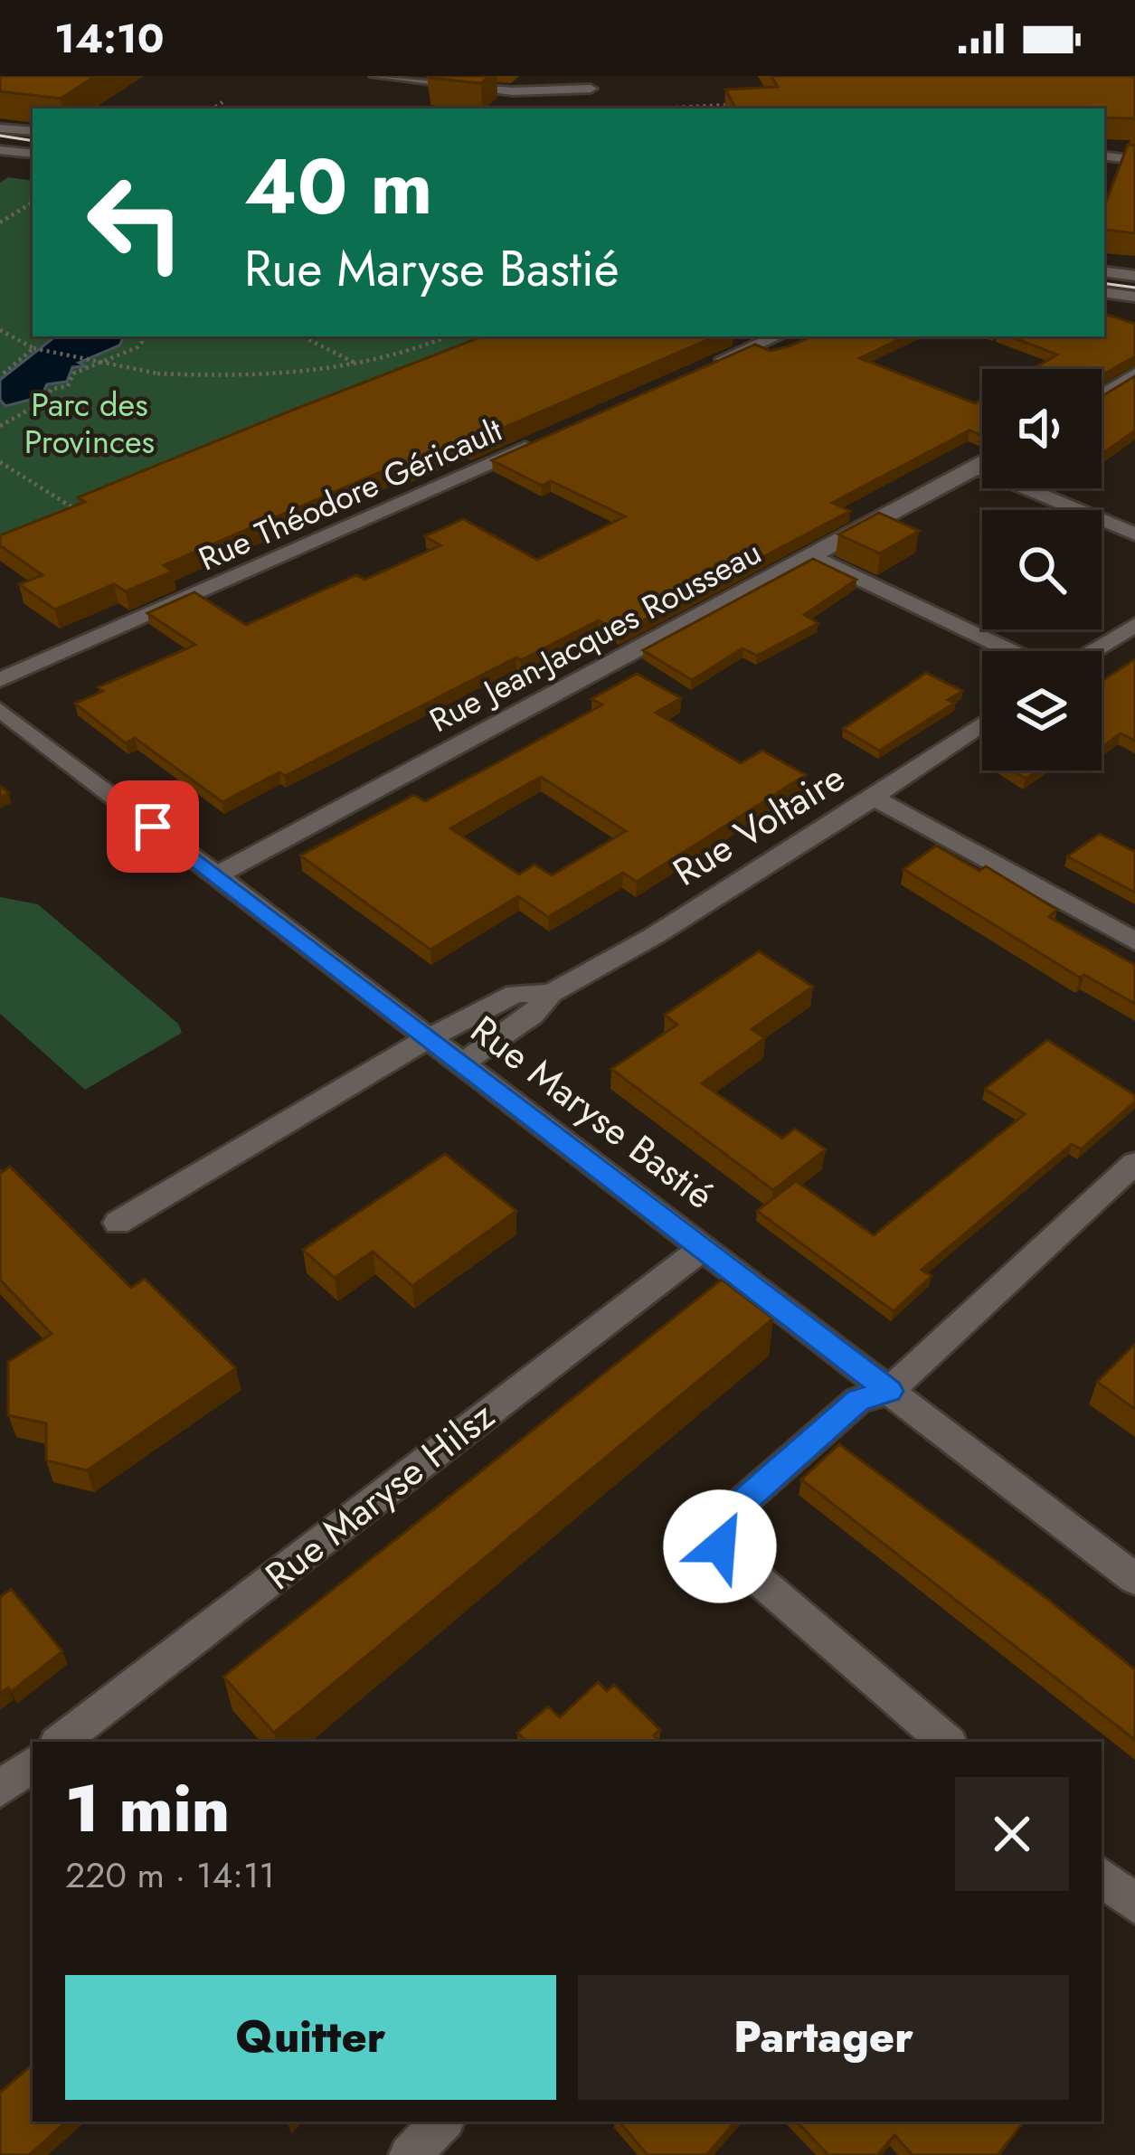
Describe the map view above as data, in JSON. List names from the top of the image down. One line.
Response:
{"streets":{"street":["Rue Théodore Géricault","Rue Jean-Jacques Rousseau","Rue Voltaire","Rue Maryse Bastié","Rue Maryse Hilsz"]},"crossings":[["Rue Jean-Jacques Rousseau","Rue Maryse Bastié"],["Rue Voltaire","Rue Maryse Bastié"],["Rue Maryse Bastié","Rue Maryse Hilsz"]],"parks":["Parc des Provinces"],"page":{"status":"14:10","turn":["40 m","Rue Maryse Bastié"],"heading":["1 min","220 m · 14:11"],"buttons":["Quitter","Partager"]}}
